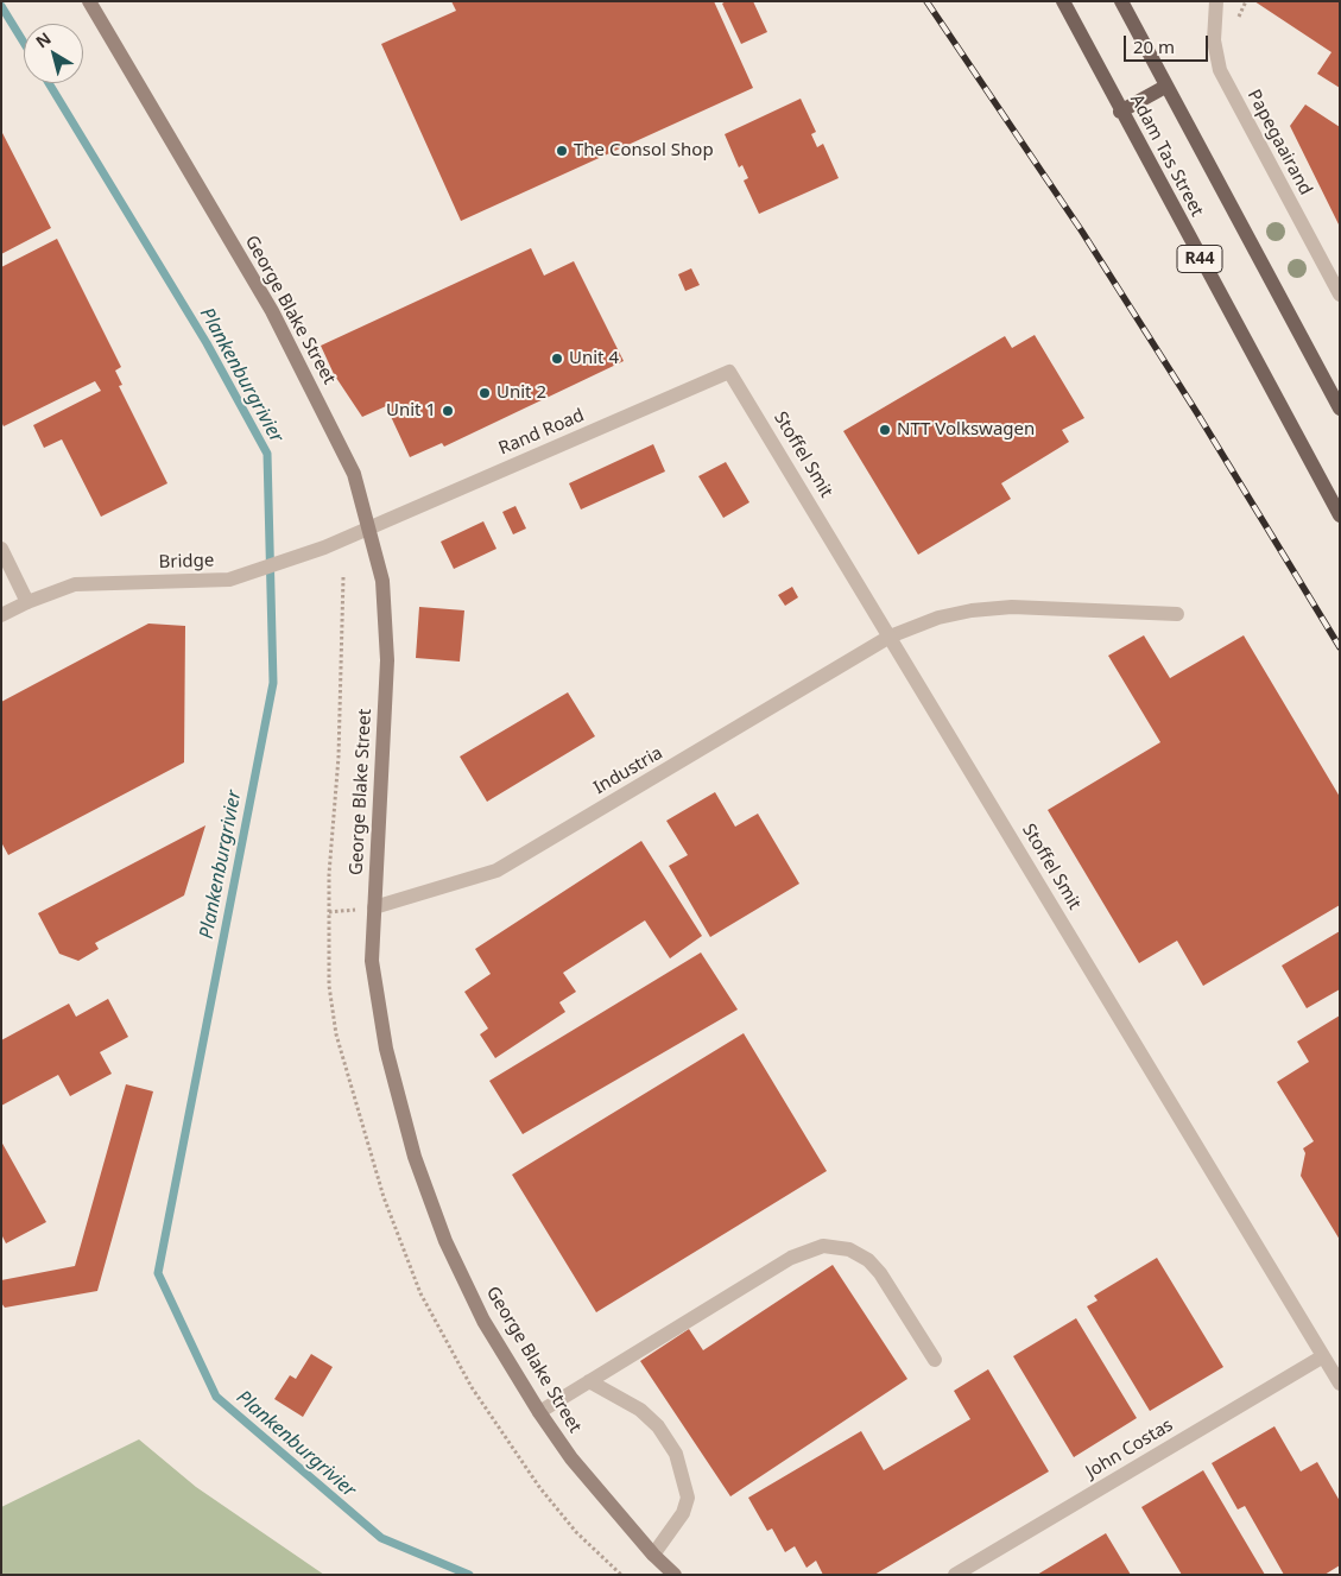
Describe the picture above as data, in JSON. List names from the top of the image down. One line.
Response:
{"streets":{"main road":["Adam Tas Street","R44"],"street":["Papegaairand","George Blake Street","Rand Road","Stoffel Smit","Bridge","Industria","John Costas"]},"crossings":[["George Blake Street","Rand Road"],["George Blake Street","Bridge"],["George Blake Street","Industria"],["Rand Road","Stoffel Smit"],["Rand Road","Bridge"],["Stoffel Smit","Industria"],["Stoffel Smit","John Costas"]],"water":["Plankenburgrivier"],"places":["The Consol Shop","Unit 4","Unit 2","Unit 1","NTT Volkswagen"],"scale_bar":"20 m","north":"top left"}
